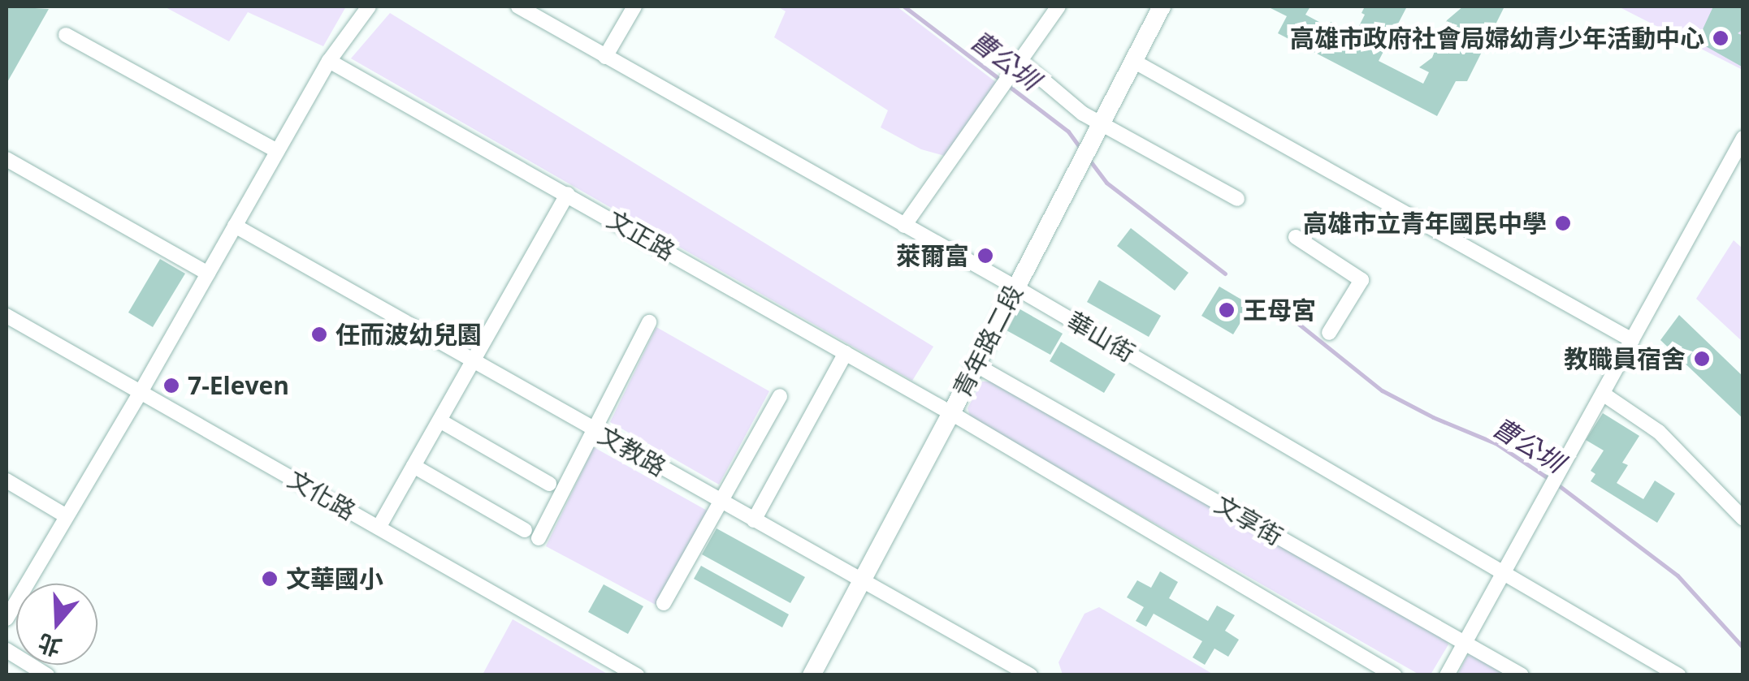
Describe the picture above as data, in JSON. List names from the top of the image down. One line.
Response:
{"streets":{"street":["文正路","華山街","青年路二段","文教路","文化路","文享街"]},"crossings":[["文正路","青年路二段"],["華山街","青年路二段"],["青年路二段","文教路"],["青年路二段","文享街"]],"water":["曹公圳"],"places":["高雄市政府社會局婦幼青少年活動中心","高雄市立青年國民中學","萊爾富","王母宮","任而波幼兒園","教職員宿舍","7-Eleven","文華國小"],"north":"bottom"}
